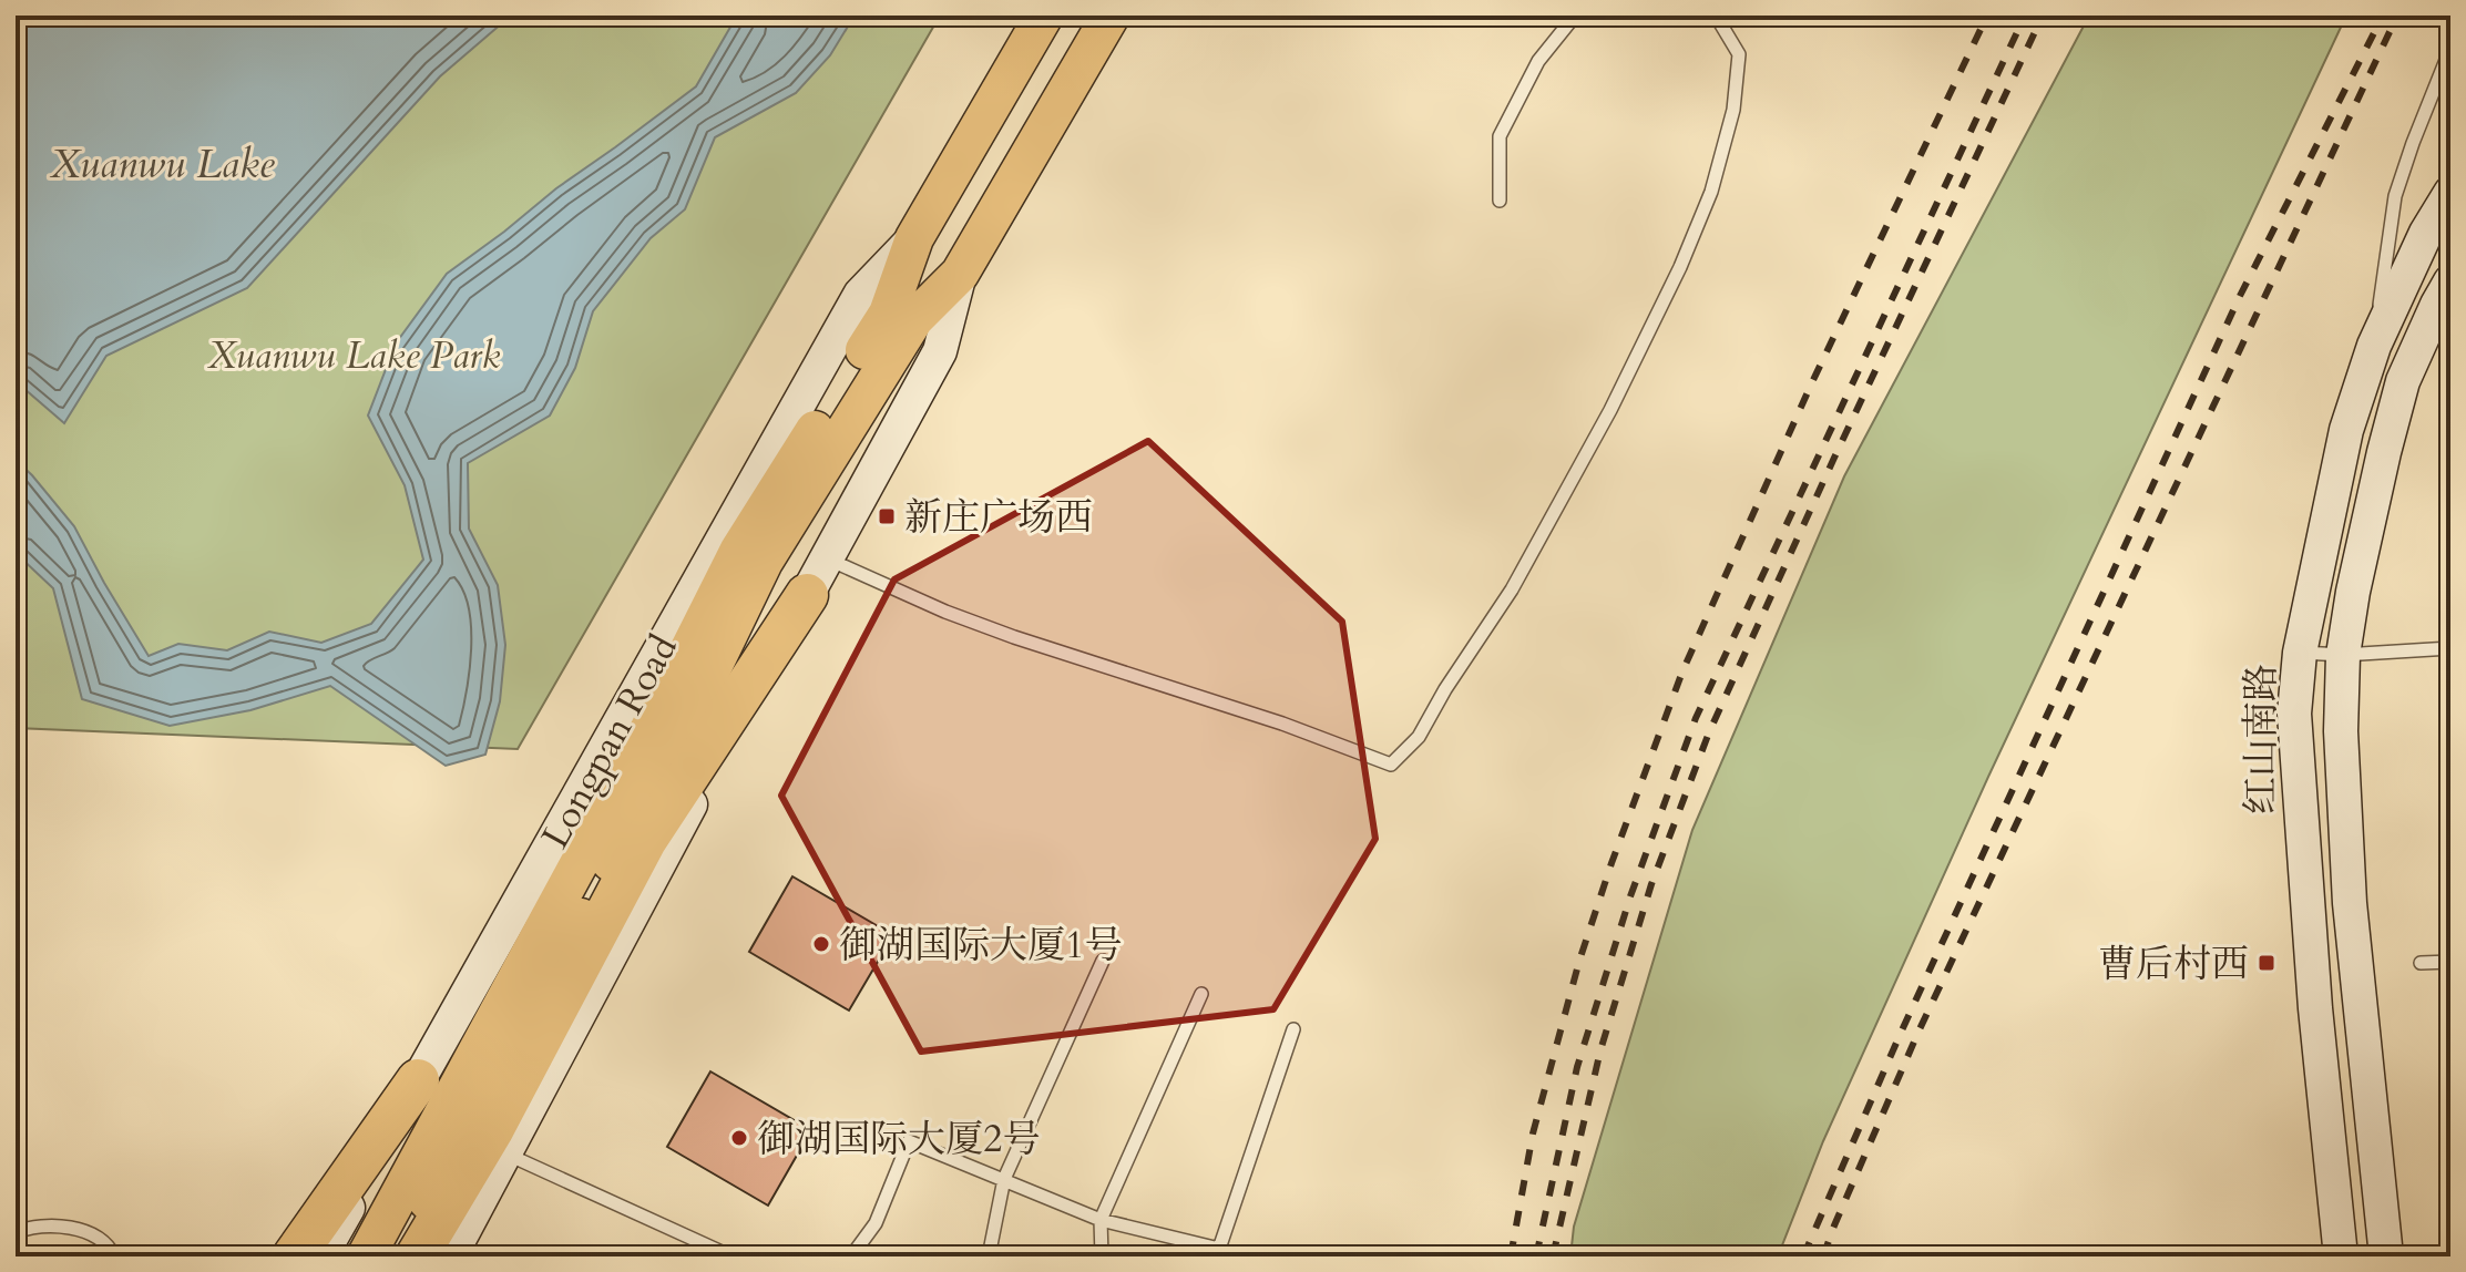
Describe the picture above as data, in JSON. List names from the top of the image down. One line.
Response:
{"streets":{"main road":["Longpan Road"],"street":["红山南路"]},"water":["Xuanwu Lake"],"parks":["Xuanwu Lake Park"],"places":{"transit":["新庄广场西","曹后村西"],"other":["御湖国际大厦1号","御湖国际大厦2号"]}}
